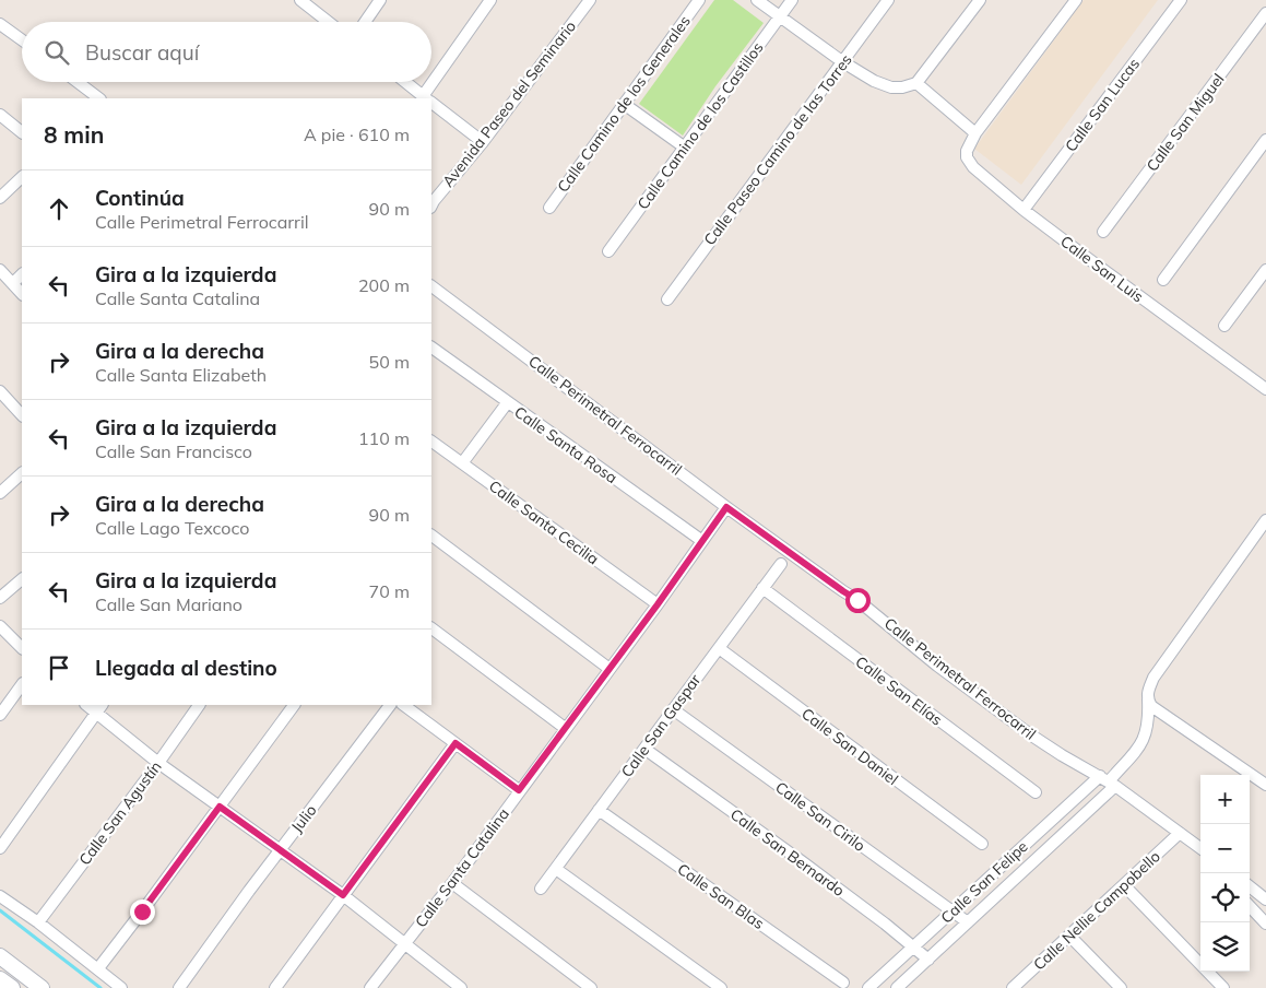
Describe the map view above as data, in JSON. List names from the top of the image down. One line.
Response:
{"streets":{"street":["Avenida Paseo del Seminario","Calle Camino de los Generales","Calle San Lucas","Calle San Miguel","Calle Camino de los Castillos","Calle Paseo Camino de las Torres","Calle San Luis","Calle Perimetral Ferrocarril","Calle Santa Rosa","Calle Santa Cecilia","Calle San Elías","Calle San Gaspar","Calle San Daniel","Calle San Agustín","Calle San Cirilo","Julio","Calle San Bernardo","Calle Santa Catalina","Calle San Felipe","Calle San Blas","Calle Nellie Campobello"]},"crossings":[["Calle San Lucas","Calle San Luis"],["Calle Perimetral Ferrocarril","Calle Santa Catalina"],["Calle Perimetral Ferrocarril","Calle San Felipe"],["Calle Perimetral Ferrocarril","Calle Nellie Campobello"],["Calle Santa Rosa","Calle Santa Catalina"],["Calle Santa Cecilia","Calle Santa Catalina"],["Calle San Elías","Calle San Gaspar"],["Calle San Gaspar","Calle San Daniel"],["Calle San Gaspar","Calle San Cirilo"],["Calle San Gaspar","Calle San Bernardo"],["Calle San Gaspar","Calle San Blas"],["Calle San Cirilo","Calle San Felipe"],["Calle San Bernardo","Calle San Felipe"]],"page":{"search":"Buscar aquí","heading":["8 min","A pie · 610 m"],"list":[["Continúa","Calle Perimetral Ferrocarril","90 m"],["Gira a la izquierda","Calle Santa Catalina","200 m"],["Gira a la derecha","Calle Santa Elizabeth","50 m"],["Gira a la izquierda","Calle San Francisco","110 m"],["Gira a la derecha","Calle Lago Texcoco","90 m"],["Gira a la izquierda","Calle San Mariano","70 m"],"Llegada al destino"],"map_buttons":["+","−"]}}
